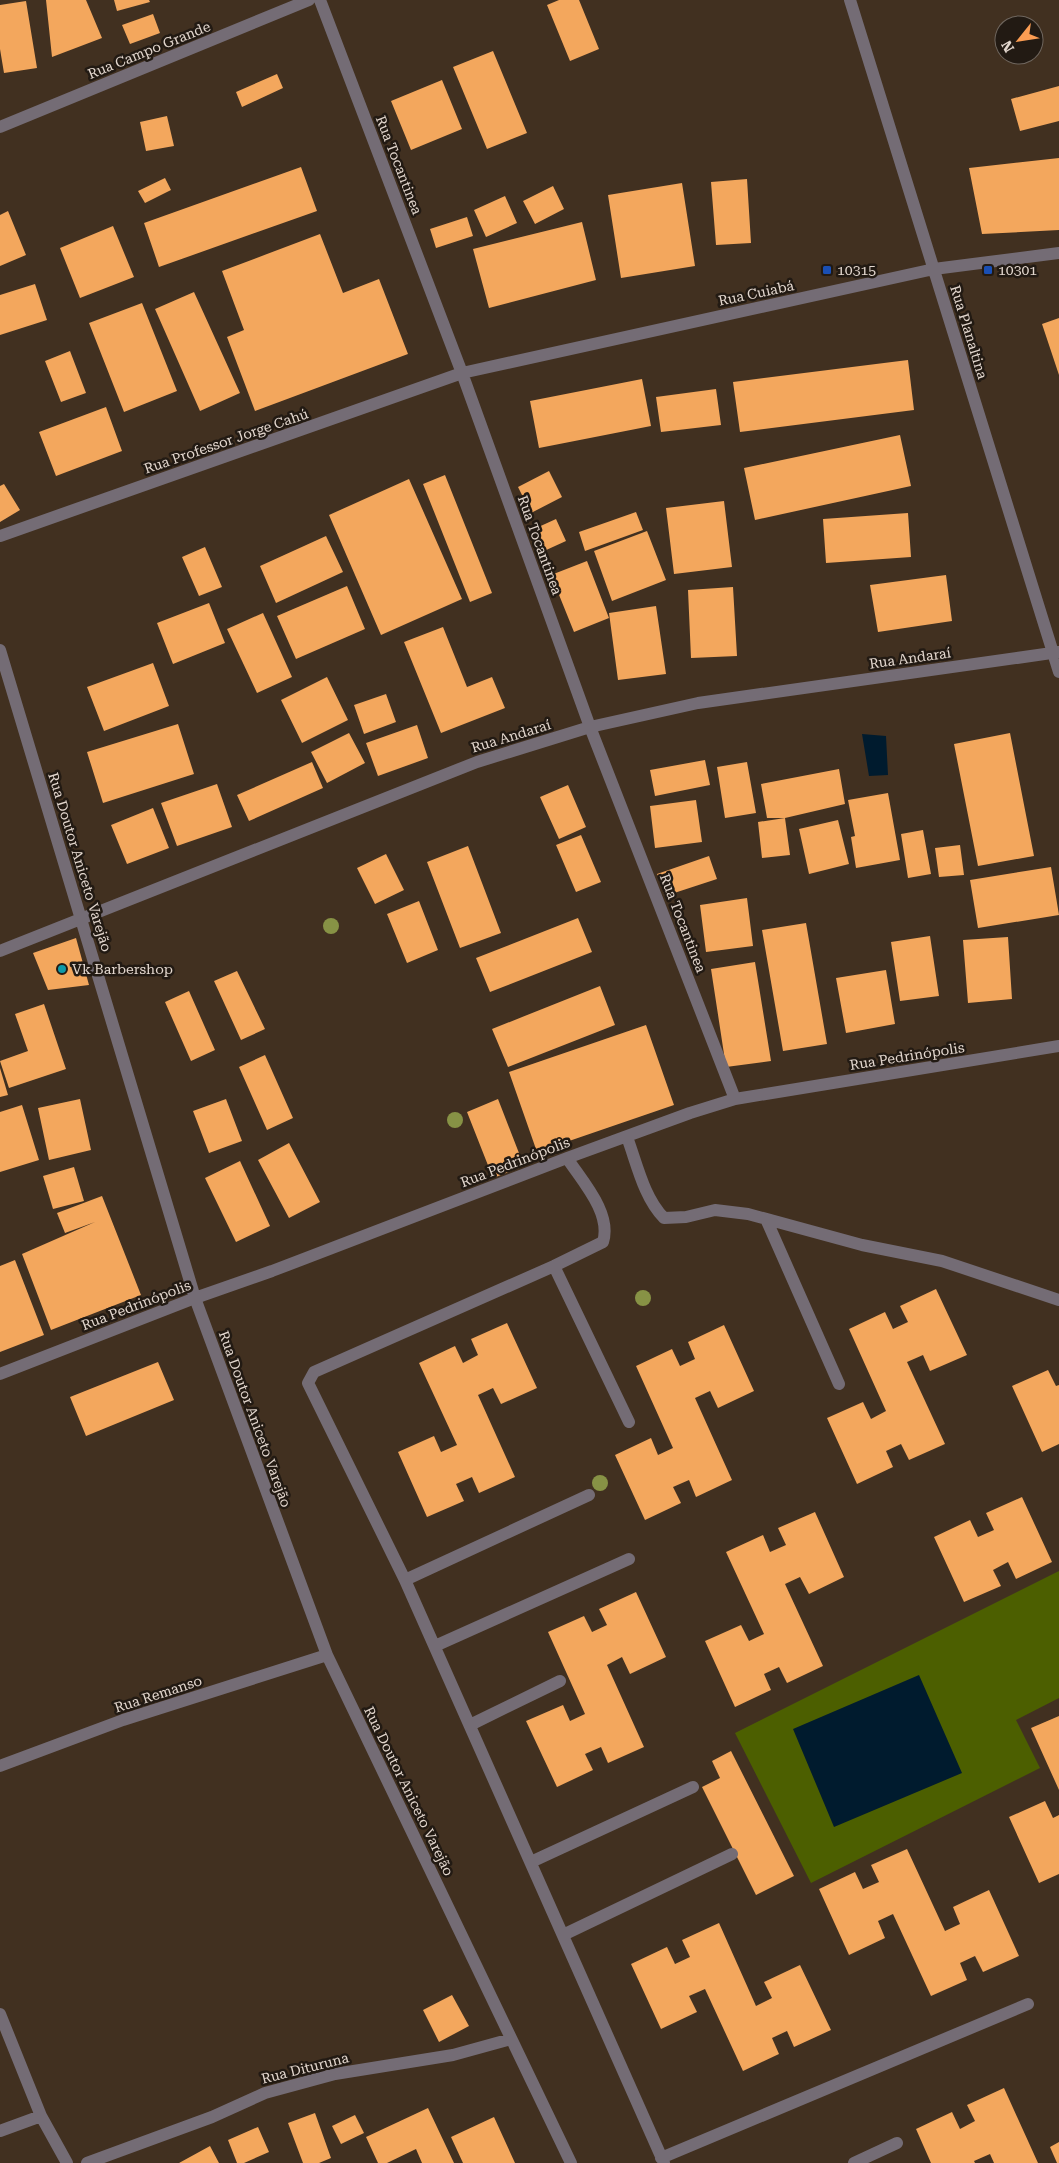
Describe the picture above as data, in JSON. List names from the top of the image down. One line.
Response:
{"streets":{"street":["Rua Campo Grande","Rua Tocantinea","Rua Cuiabá","Rua Planaltina","Rua Professor Jorge Cahú","Rua Andaraí","Rua Doutor Aniceto Varejão","Rua Pedrinópolis","Rua Remanso","Rua Dituruna"]},"crossings":[["Rua Tocantinea","Rua Cuiabá"],["Rua Tocantinea","Rua Professor Jorge Cahú"],["Rua Tocantinea","Rua Andaraí"],["Rua Tocantinea","Rua Pedrinópolis"],["Rua Cuiabá","Rua Planaltina"],["Rua Cuiabá","Rua Professor Jorge Cahú"],["Rua Planaltina","Rua Andaraí"],["Rua Andaraí","Rua Doutor Aniceto Varejão"],["Rua Doutor Aniceto Varejão","Rua Pedrinópolis"],["Rua Doutor Aniceto Varejão","Rua Remanso"],["Rua Doutor Aniceto Varejão","Rua Dituruna"]],"places":{"transit":["10315","10301"],"other":["Vk Barbershop"]},"north":"bottom left"}
